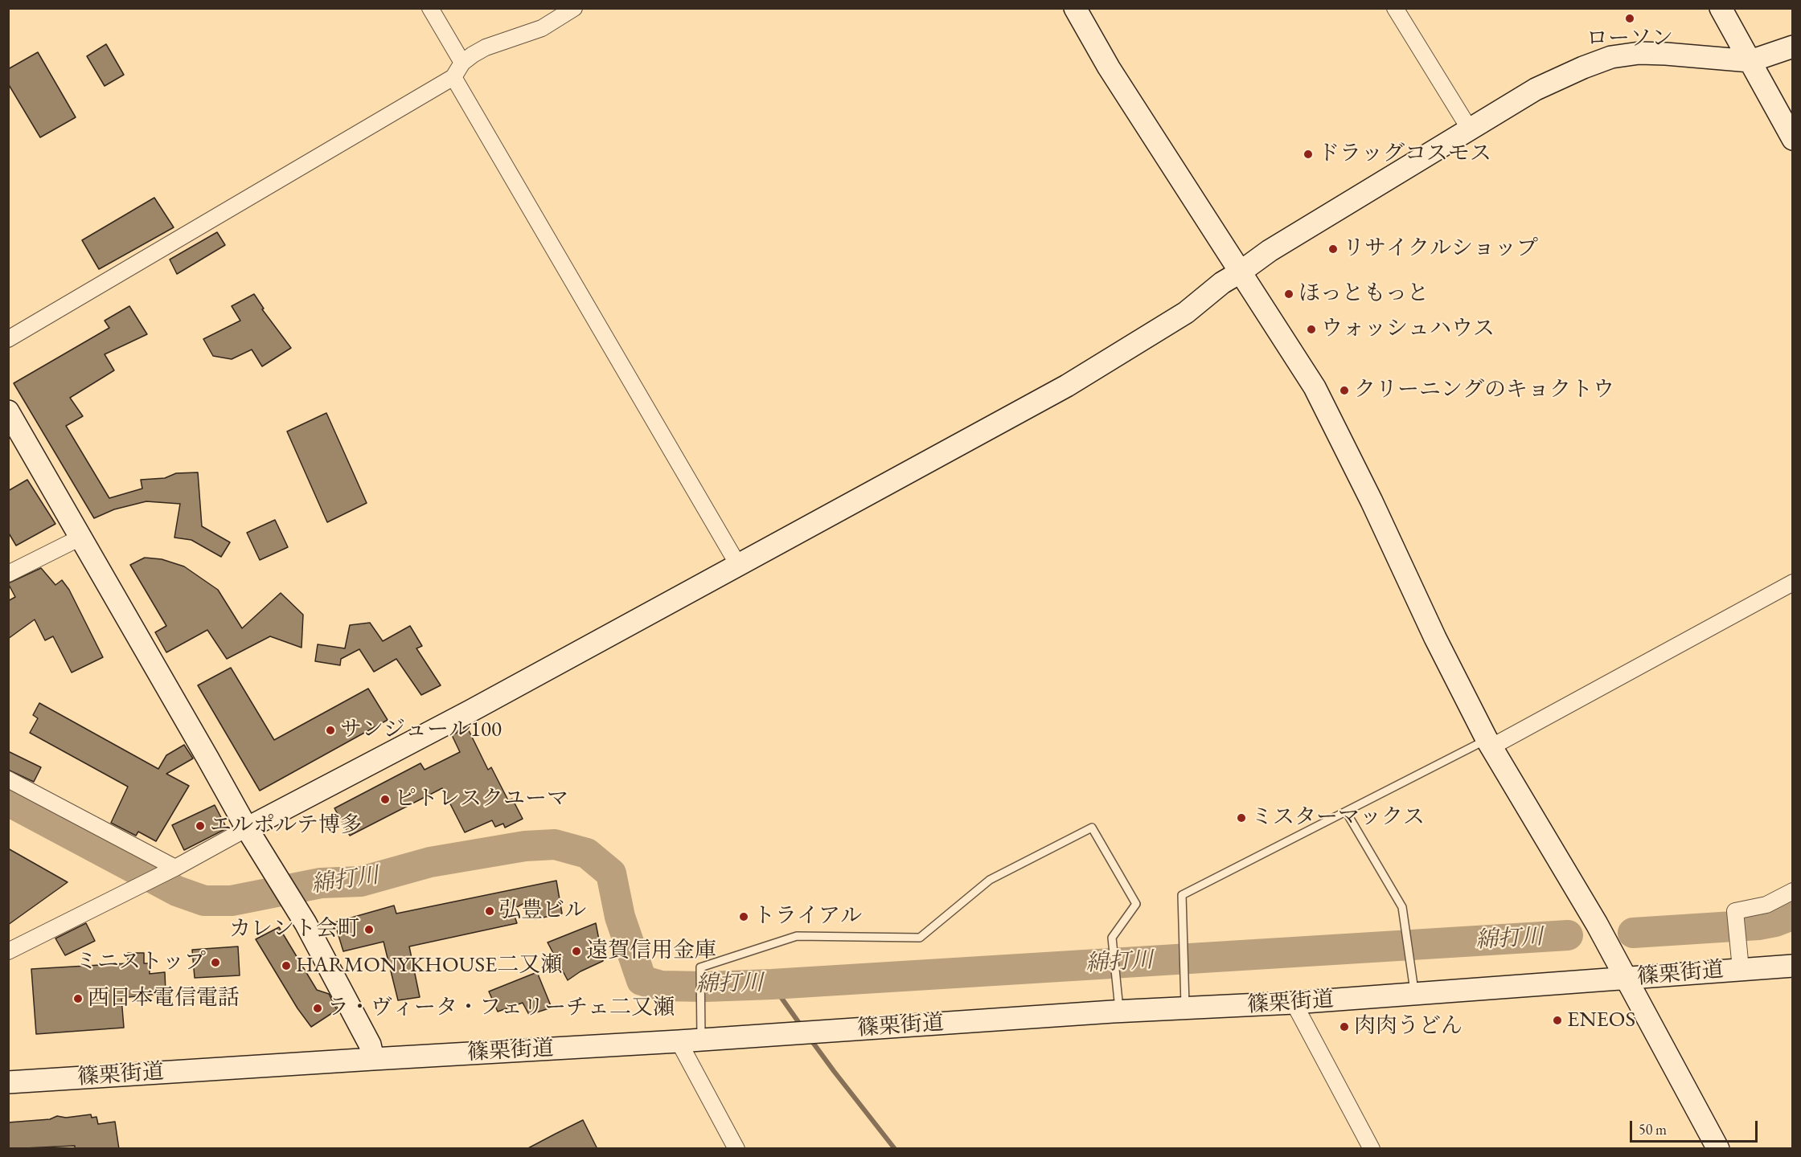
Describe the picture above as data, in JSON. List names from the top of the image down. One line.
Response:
{"streets":{"street":["篠栗街道"]},"water":["綿打川"],"places":["ローソン","ドラッグコスモス","リサイクルショップ","ほっともっと","ウォッシュハウス","クリーニングのキョクトウ","サンジュール100","ピトレスクユーマ","ミスターマックス","エルポルテ博多","弘豊ビル","トライアル","カレント会町","遠賀信用金庫","ミニストップ","HARMONYKHOUSE二又瀬","西日本電信電話","ラ・ヴィータ・フェリーチェ二又瀬","ENEOS","肉肉うどん"],"scale_bar":"50 m"}
